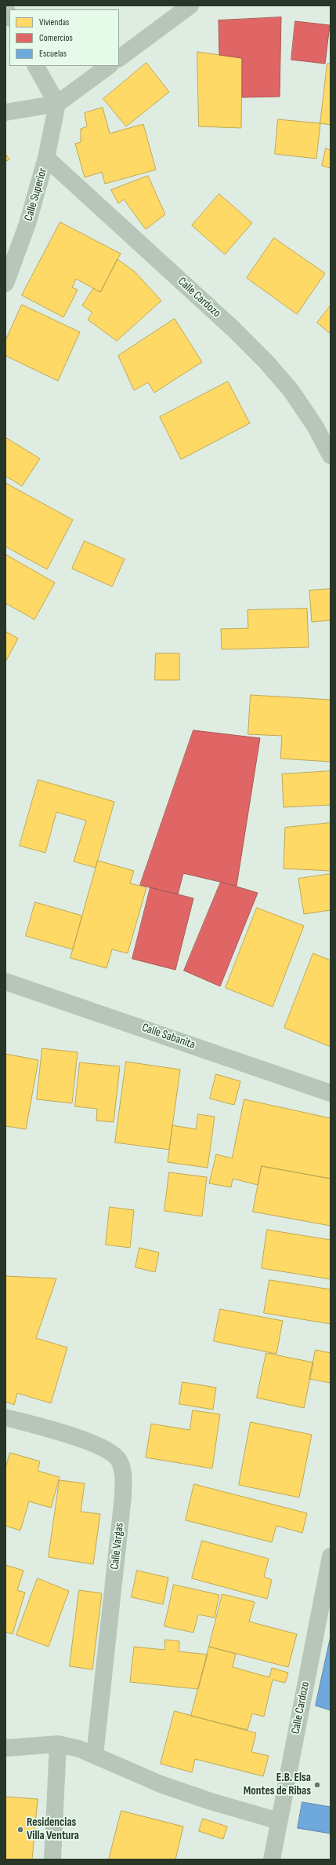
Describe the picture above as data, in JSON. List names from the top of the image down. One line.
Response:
{"streets":{"street":["Calle Superior","Calle Cardozo","Calle Sabanita","Calle Vargas"]},"crossings":[["Calle Superior","Calle Cardozo"]],"places":["E.B. Elsa Montes de Ribas","Residencias Villa Ventura"],"legend":["Viviendas","Comercios","Escuelas"]}
